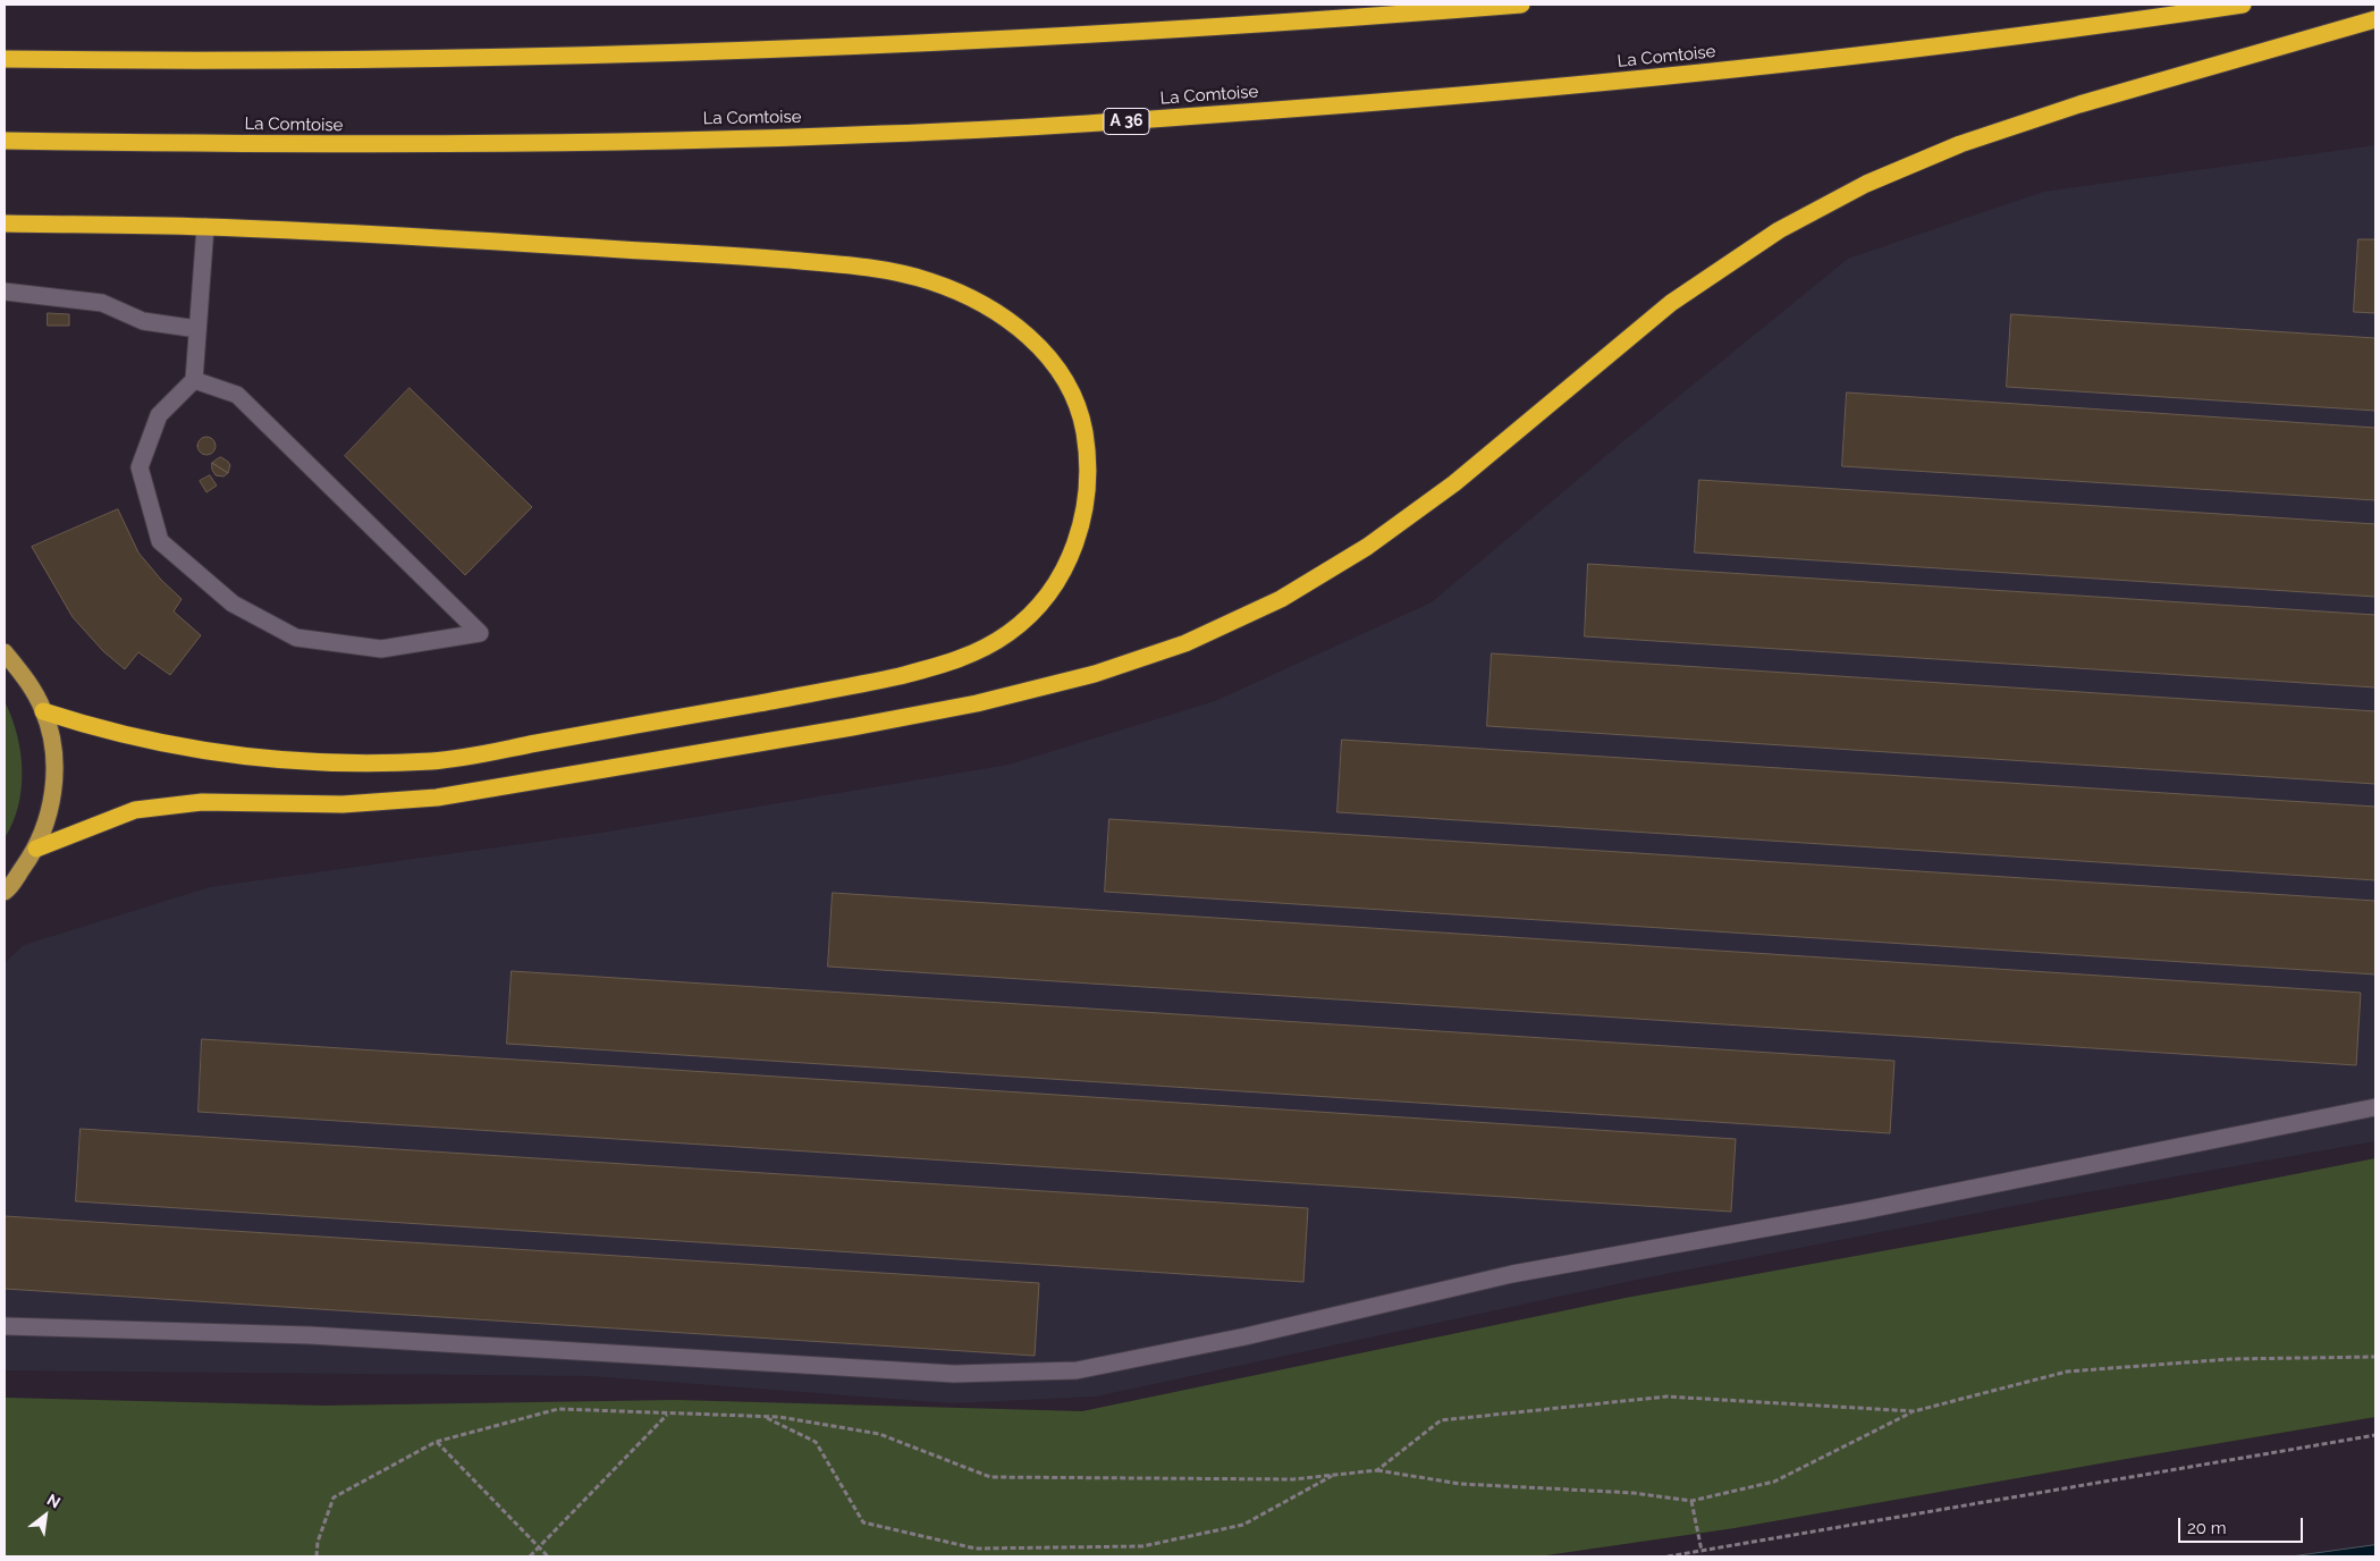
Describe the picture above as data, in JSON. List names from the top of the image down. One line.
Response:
{"streets":{"highway":["La Comtoise","A 36"]},"scale_bar":"20 m","north":"top right"}
